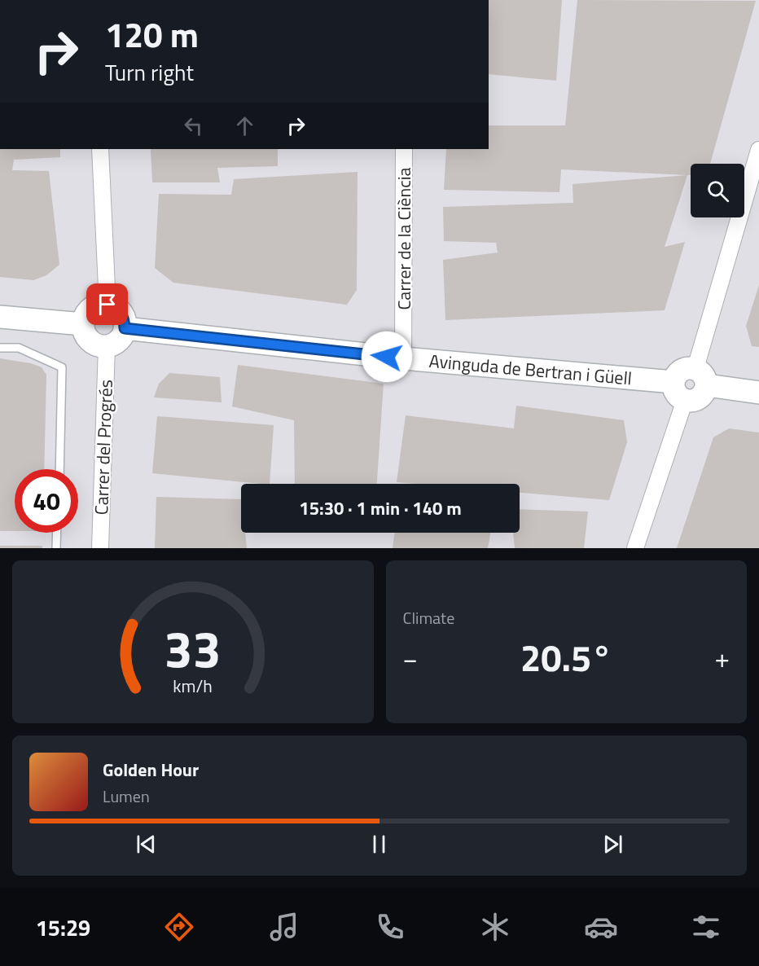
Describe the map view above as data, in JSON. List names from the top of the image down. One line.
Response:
{"streets":{"street":["Carrer de la Ciència","Avinguda de Bertran i Güell","Carrer del Progrés"]},"crossings":[["Carrer de la Ciència","Avinguda de Bertran i Güell"],["Avinguda de Bertran i Güell","Carrer del Progrés"]],"page":{"turn":["120 m","Turn right"],"limit":"40","trip":"15:30 · 1 min · 140 m","tile":"Climate","heat":["−","20.5°","+"],"song":["Golden Hour","Lumen"],"tabs":"15:29","gauge":["33","km/h"]}}
